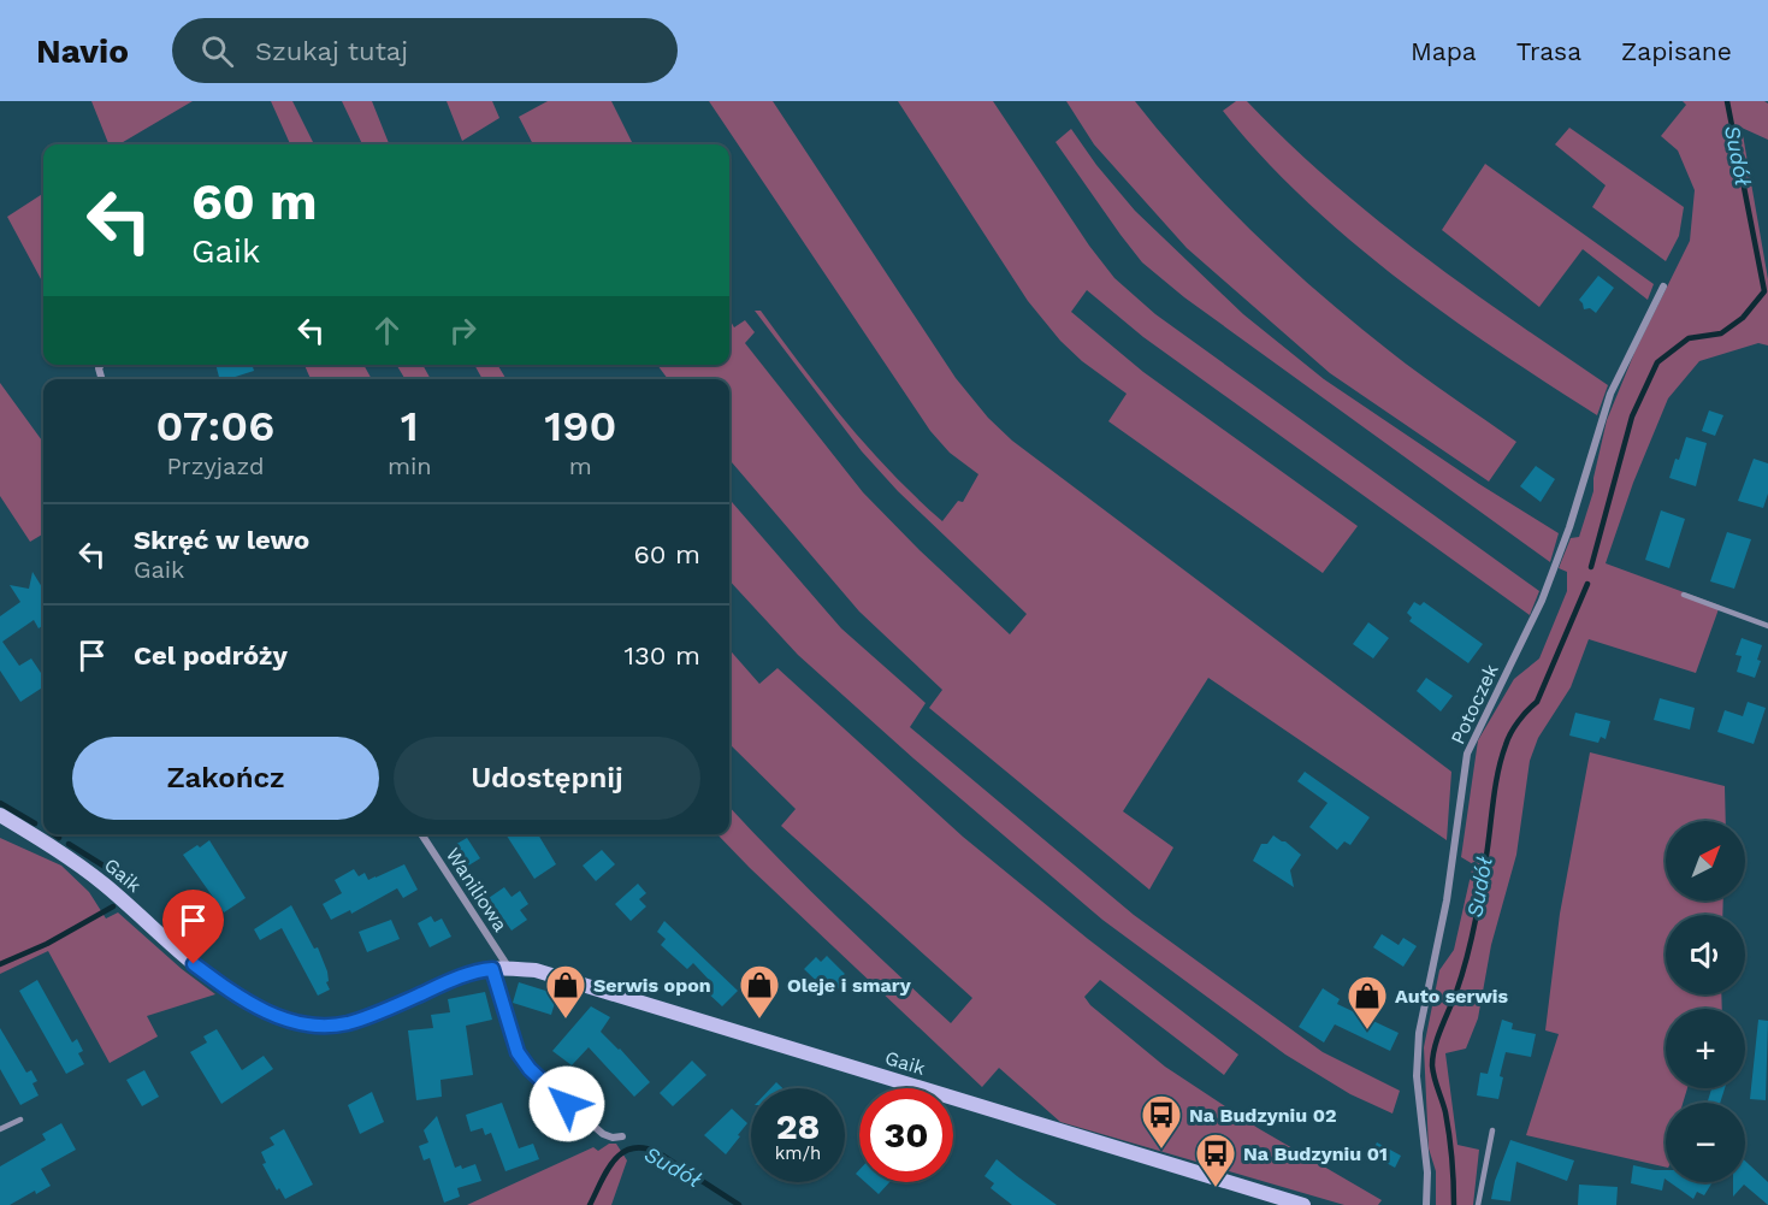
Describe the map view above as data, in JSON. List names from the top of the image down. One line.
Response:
{"streets":{"street":["Potoczek","Gaik","Waniliowa"]},"crossings":[["Gaik","Waniliowa"]],"water":["Sudół"],"places":{"shop":["Serwis opon","Oleje i smary","Auto serwis"],"bus stop":["Na Budzyniu 02","Na Budzyniu 01"]},"north":"top right","page":{"header":"Navio","search":"Szukaj tutaj","nav":["Mapa","Trasa","Zapisane"],"turn":["60 m","Gaik"],"eta":["07:06","Przyjazd","1","min","190","m"],"list":[{"name":"Skręć w lewo","note":"Gaik","value":"60 m"},{"name":"Cel podróży","value":"130 m"}],"buttons":["Zakończ","Udostępnij"],"map_buttons":["+","−"],"speed":"28 km/h","limit":"30"}}
